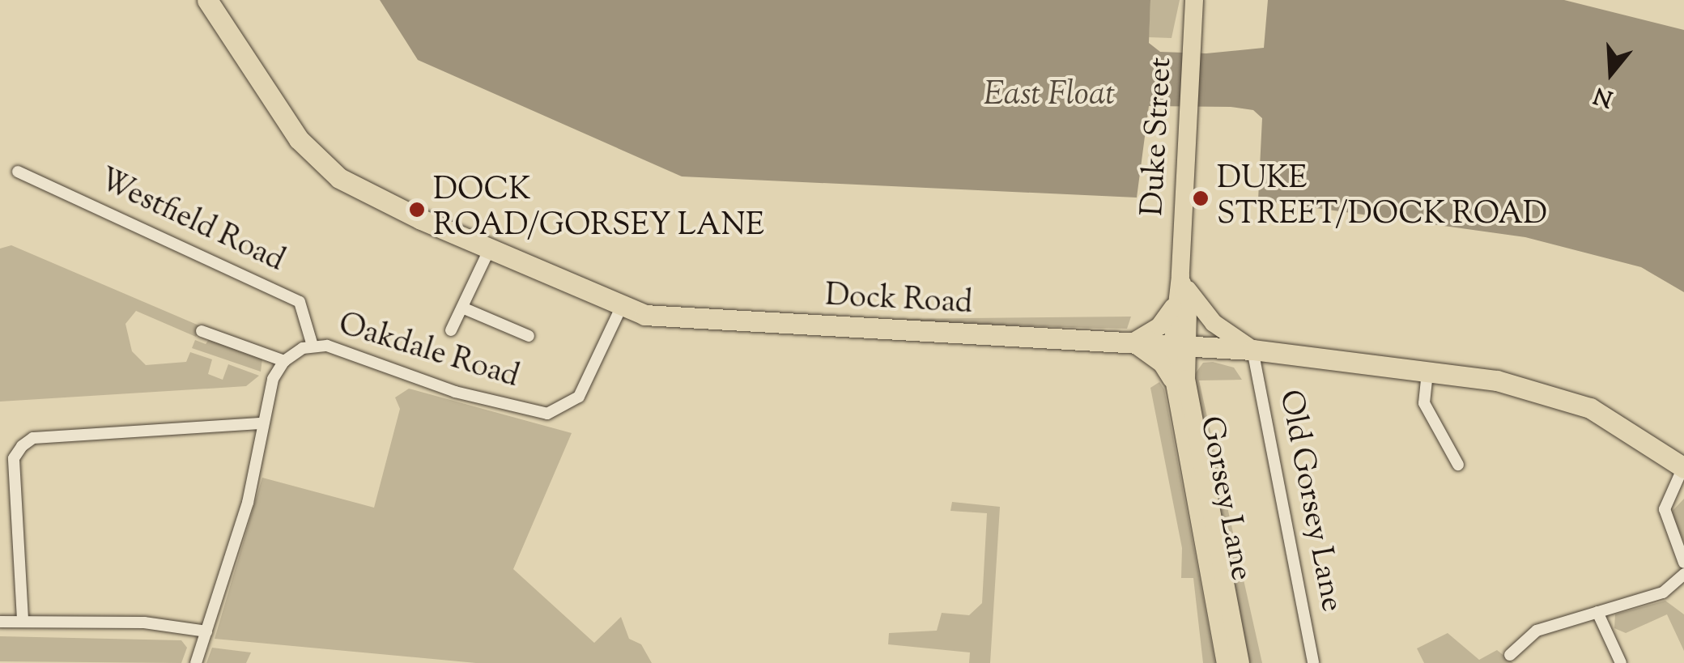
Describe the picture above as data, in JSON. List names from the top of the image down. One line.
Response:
{"streets":{"highway":["Dock Road"],"main road":["Duke Street","Gorsey Lane"],"street":["Westfield Road","Oakdale Road","Old Gorsey Lane"]},"crossings":[["Duke Street","Dock Road"],["Duke Street","Gorsey Lane"],["Westfield Road","Oakdale Road"],["Dock Road","Oakdale Road"],["Dock Road","Gorsey Lane"],["Dock Road","Old Gorsey Lane"]],"water":["East Float"],"places":["DUKE STREET/DOCK ROAD","DOCK ROAD/GORSEY LANE"],"north":"bottom"}
